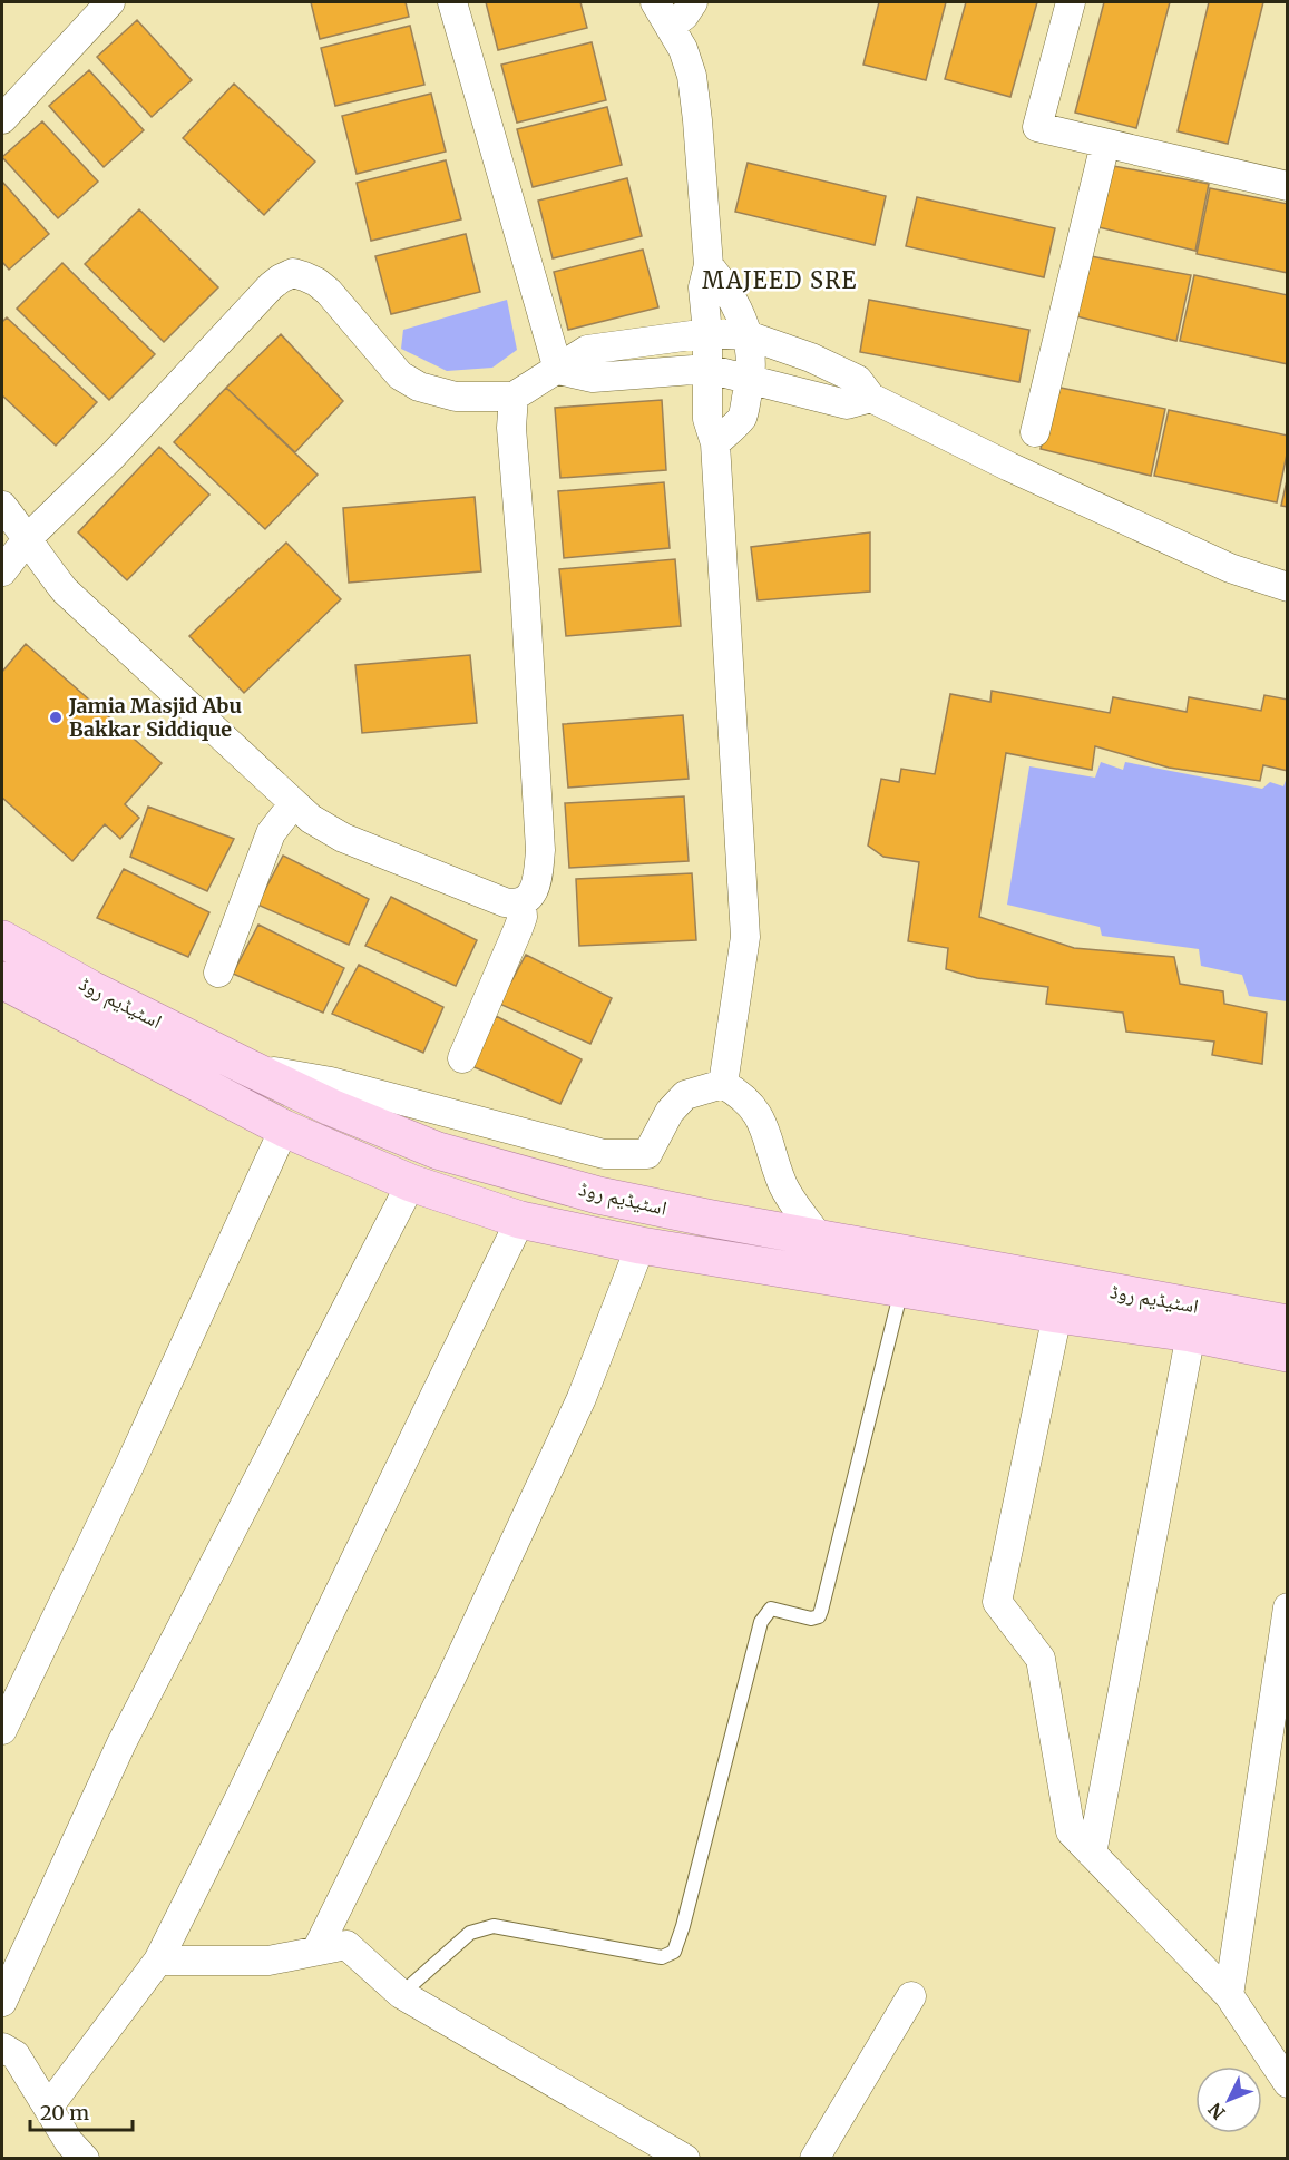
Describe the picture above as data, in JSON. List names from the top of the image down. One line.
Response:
{"streets":{"main road":["اسٹیڈیم روڈ"]},"districts":["MAJEED SRE"],"places":["Jamia Masjid Abu Bakkar Siddique"],"scale_bar":"20 m","north":"bottom left"}
